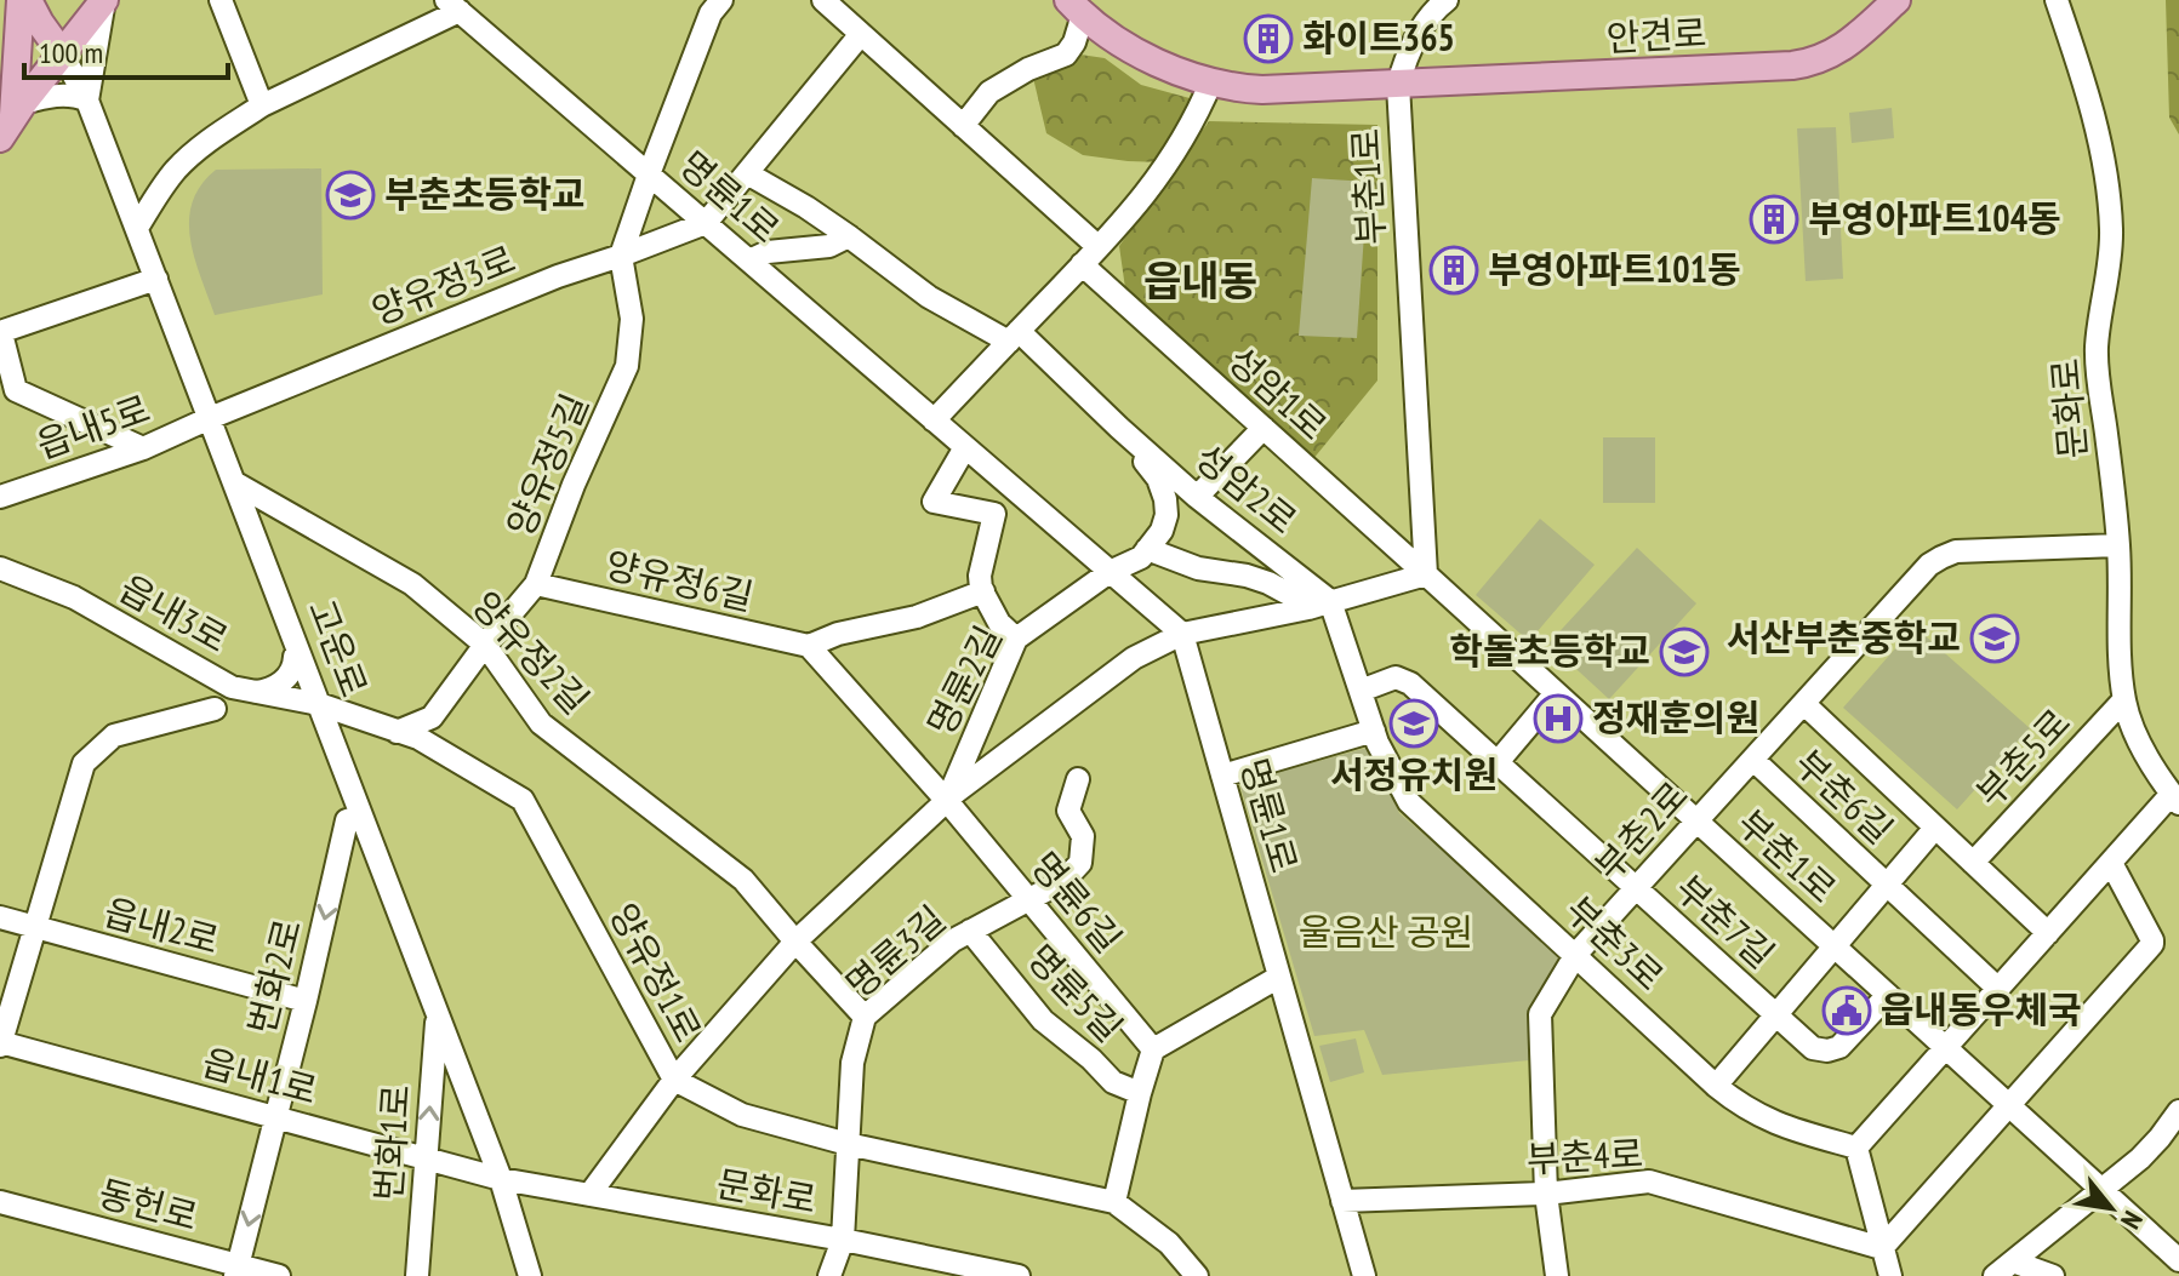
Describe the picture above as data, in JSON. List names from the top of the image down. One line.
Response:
{"streets":{"main road":["안견로","고운로"],"street":["부춘1로","명륜1로","양유정3로","성암1로","문화로","읍내5로","양유정5길","성암2로","양유정6길","읍내3로","양유정2길","명륜2길","부춘5로","부춘6길","부춘2로","명륜6길","부춘7길","읍내2로","부춘3로","명륜3길","양유정1로","번화2로","명륜5길","읍내1로","번화1로","부춘4로","동헌로"]},"crossings":[["안견로","부춘1로"],["부춘1로","성암1로"],["부춘1로","부춘6길"],["부춘1로","부춘2로"],["부춘1로","부춘7길"],["명륜1로","양유정3로"],["명륜1로","양유정5길"],["명륜1로","명륜2길"],["명륜1로","부춘4로"],["양유정3로","읍내5로"],["양유정3로","양유정5길"],["양유정3로","고운로"],["문화로","고운로"],["문화로","명륜2길"],["문화로","부춘5로"],["문화로","부춘2로"],["문화로","명륜3길"],["문화로","읍내1로"],["읍내5로","고운로"],["양유정5길","양유정6길"],["양유정5길","양유정2길"],["양유정5길","양유정1로"],["성암2로","부춘3로"],["읍내3로","고운로"],["읍내3로","양유정1로"],["고운로","양유정2길"],["고운로","양유정1로"],["고운로","번화2로"],["고운로","읍내1로"],["고운로","번화1로"],["양유정2길","명륜2길"],["명륜2길","명륜6길"],["명륜2길","양유정1로"],["부춘5로","부춘6길"],["부춘5로","부춘2로"],["부춘6길","부춘2로"],["부춘6길","부춘7길"],["부춘2로","부춘7길"],["부춘2로","부춘3로"],["부춘2로","부춘4로"],["명륜6길","명륜3길"],["부춘7길","부춘3로"],["읍내2로","번화2로"],["명륜3길","양유정1로"],["명륜3길","명륜5길"],["번화2로","읍내1로"],["번화2로","동헌로"],["읍내1로","번화1로"]],"one_way":["번화2로","번화1로"],"districts":["읍내동"],"parks":["울음산 공원"],"places":{"building":["화이트365","부영아파트104동","부영아파트101동"],"school or university":["부춘초등학교","서산부춘중학교","학돌초등학교","서정유치원"],"hospital":["정재훈의원"],"public building":["읍내동우체국"]},"scale_bar":"100 m","north":"bottom right"}
